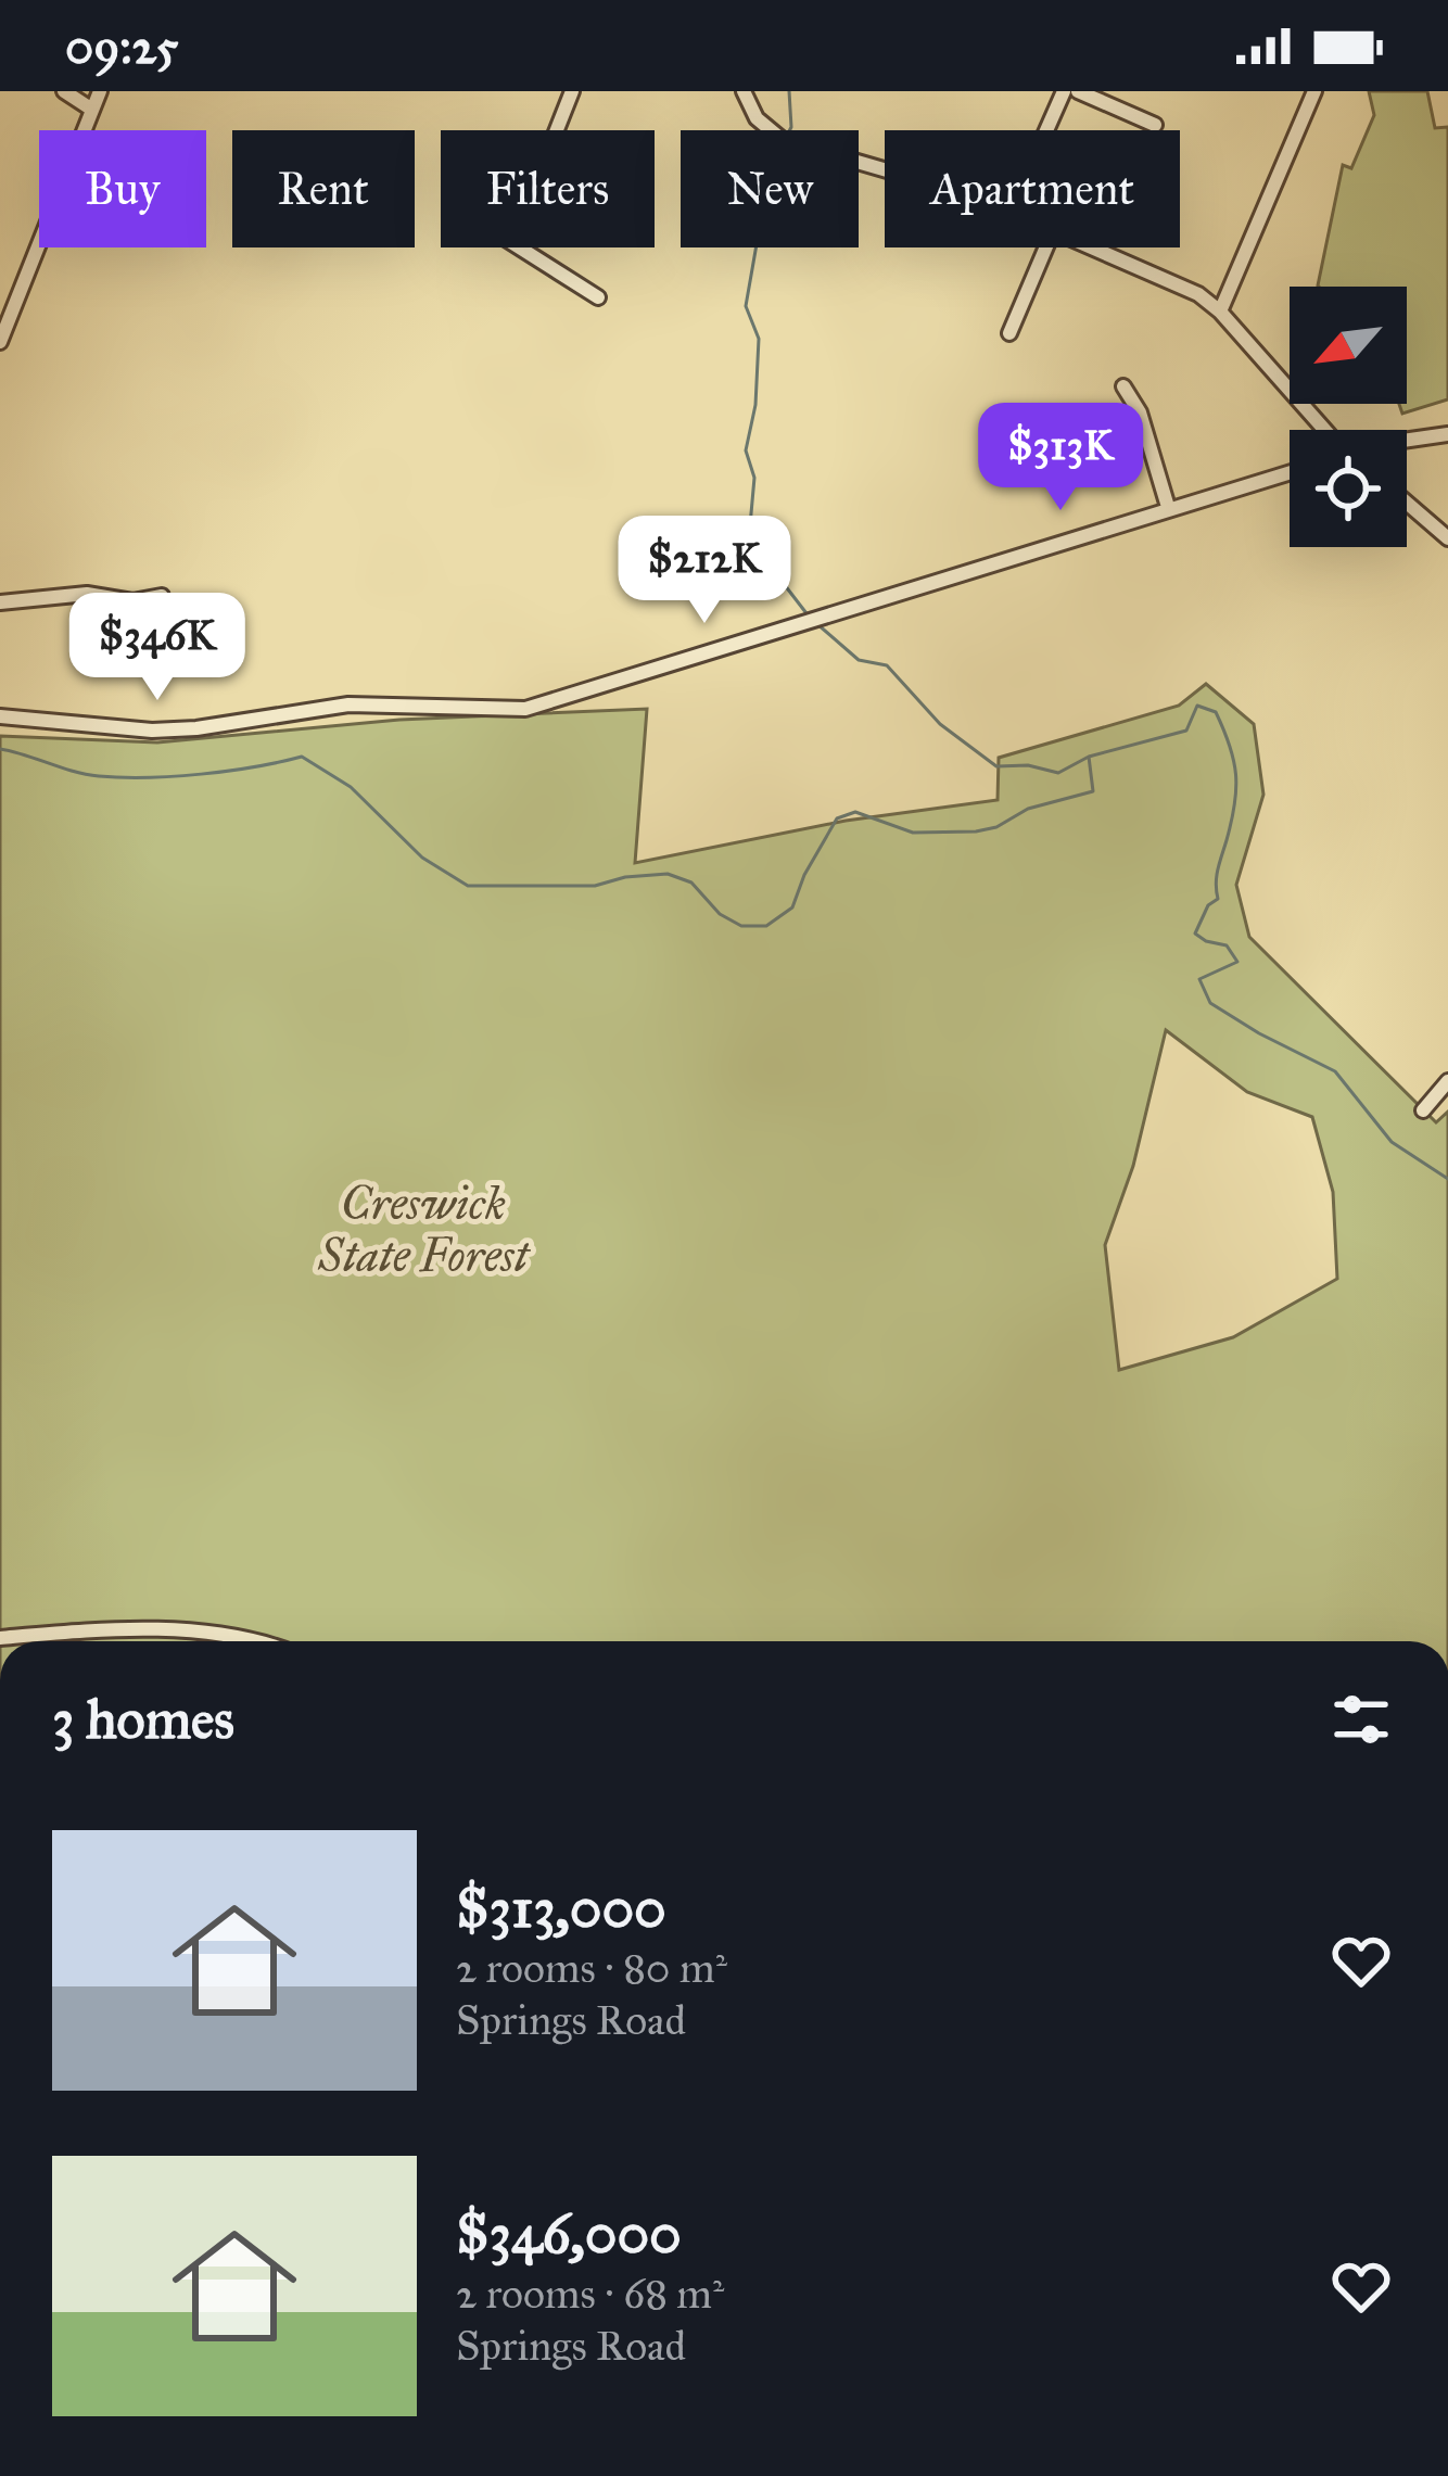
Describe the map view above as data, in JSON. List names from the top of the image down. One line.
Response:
{"parks":["Creswick State Forest"],"north":"bottom left","page":{"status":"09:25","chip":["Buy","Rent","Filters","New","Apartment"],"price":["$313K","$212K","$346K"],"heading":"3 homes","list":[{"name":"$313,000","note":"2 rooms · 80 m² · Springs Road"},{"name":"$346,000","note":"2 rooms · 68 m² · Springs Road"}]}}
